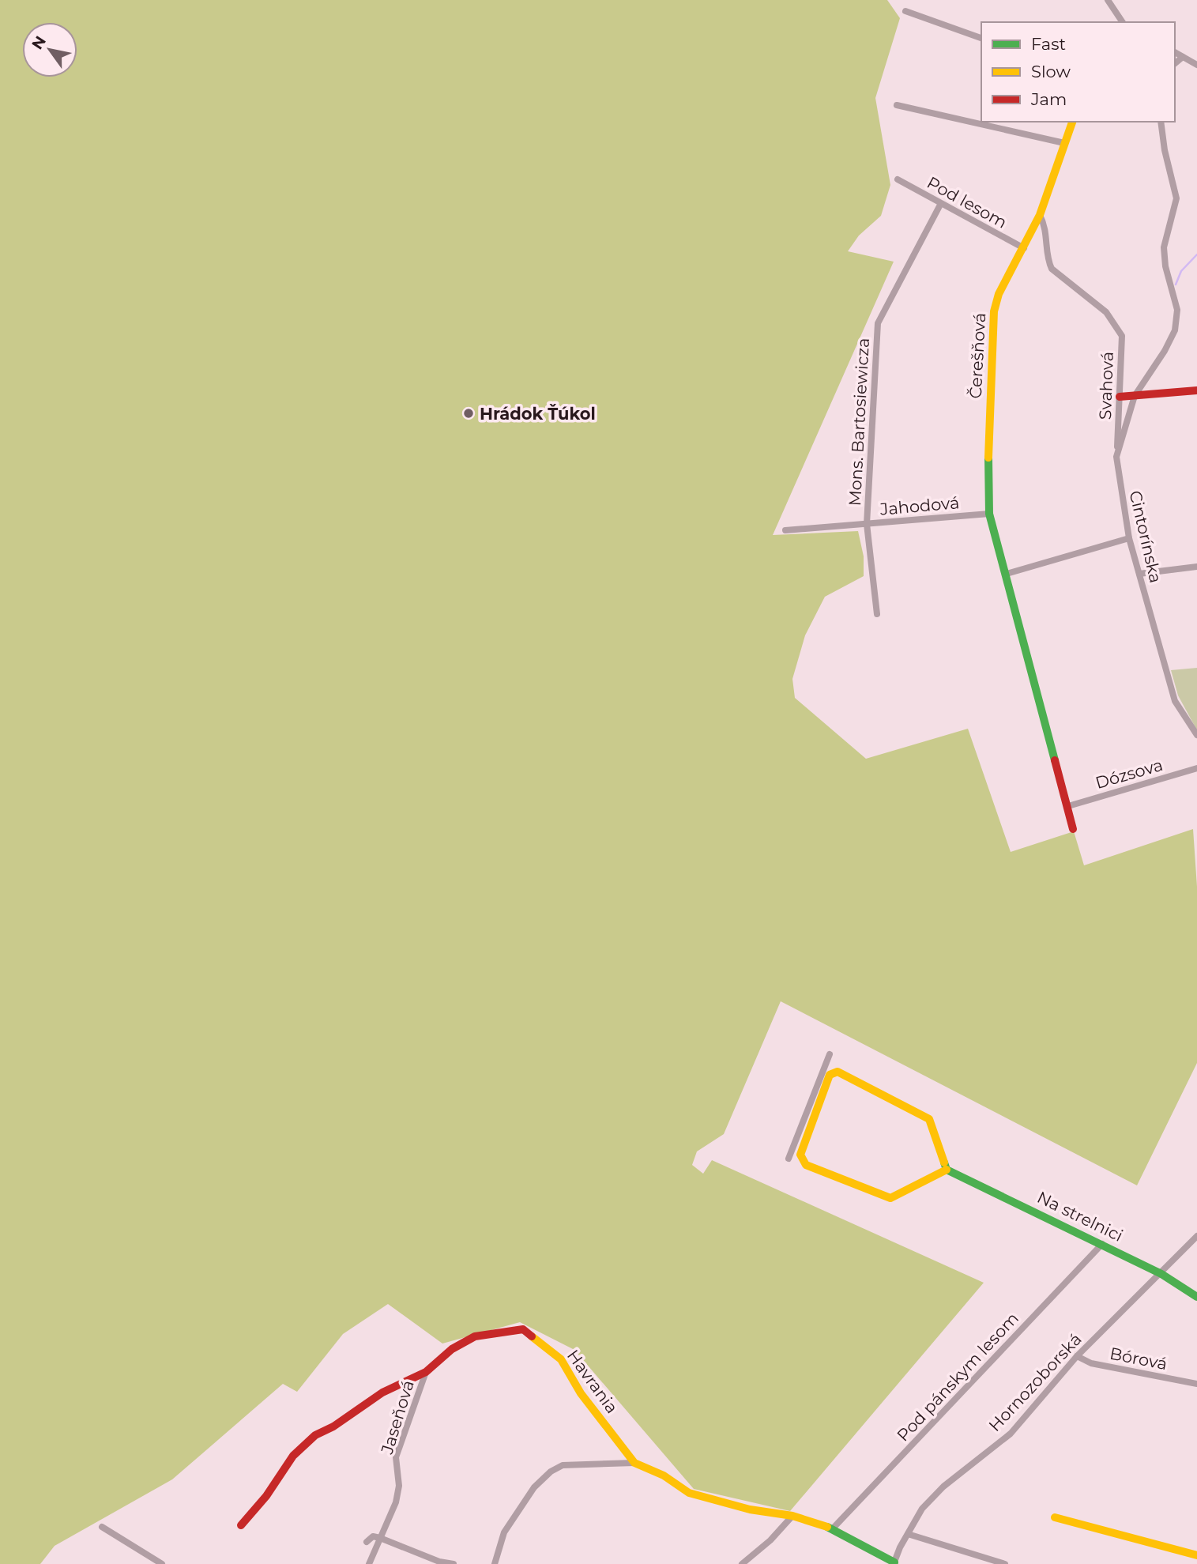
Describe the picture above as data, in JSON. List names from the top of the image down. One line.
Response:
{"streets":{"street":["Pod lesom","Čerešňová","Svahová","Mons. Bartosiewicza","Jahodová","Cintorínska","Dózsova","Na strelnici","Bórová","Pod pánskym lesom","Havrania","Hornozoborská","Jaseňová"]},"crossings":[["Pod lesom","Čerešňová"],["Pod lesom","Mons. Bartosiewicza"],["Čerešňová","Svahová"],["Čerešňová","Jahodová"],["Čerešňová","Dózsova"],["Svahová","Cintorínska"],["Mons. Bartosiewicza","Jahodová"],["Na strelnici","Pod pánskym lesom"],["Na strelnici","Hornozoborská"],["Bórová","Hornozoborská"],["Pod pánskym lesom","Havrania"],["Havrania","Hornozoborská"],["Havrania","Jaseňová"]],"places":["Hrádok Ťúkol"],"legend":["Fast","Slow","Jam"],"north":"top left"}
